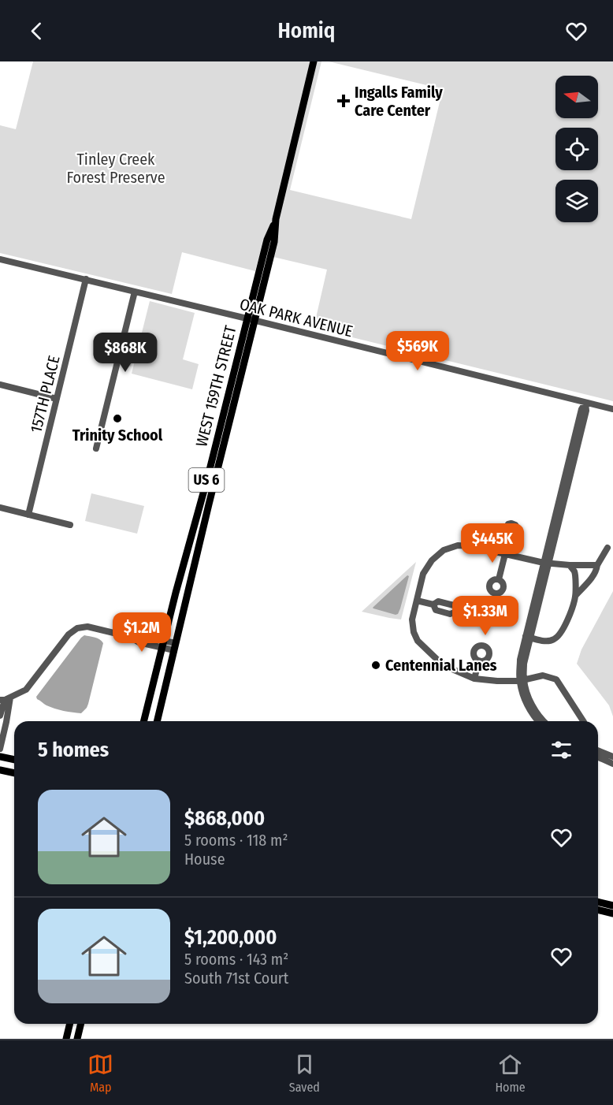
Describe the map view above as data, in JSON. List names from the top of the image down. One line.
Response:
{"streets":{"main road":["WEST 159TH STREET","US 6"],"street":["OAK PARK AVENUE","157TH PLACE"]},"crossings":[["OAK PARK AVENUE","WEST 159TH STREET"],["OAK PARK AVENUE","157TH PLACE"]],"parks":["Tinley Creek Forest Preserve"],"places":{"health":["Ingalls Family Care Center"],"other":["Trinity School","Centennial Lanes"]},"north":"left","page":{"header":"Homiq","price":["$569K","$868K","$445K","$1.33M","$1.2M"],"heading":"5 homes","list":[{"name":"$868,000","note":"5 rooms · 118 m² · House"},{"name":"$1,200,000","note":"5 rooms · 143 m² · South 71st Court"}],"tabs":["Map","Saved","Home"]}}
